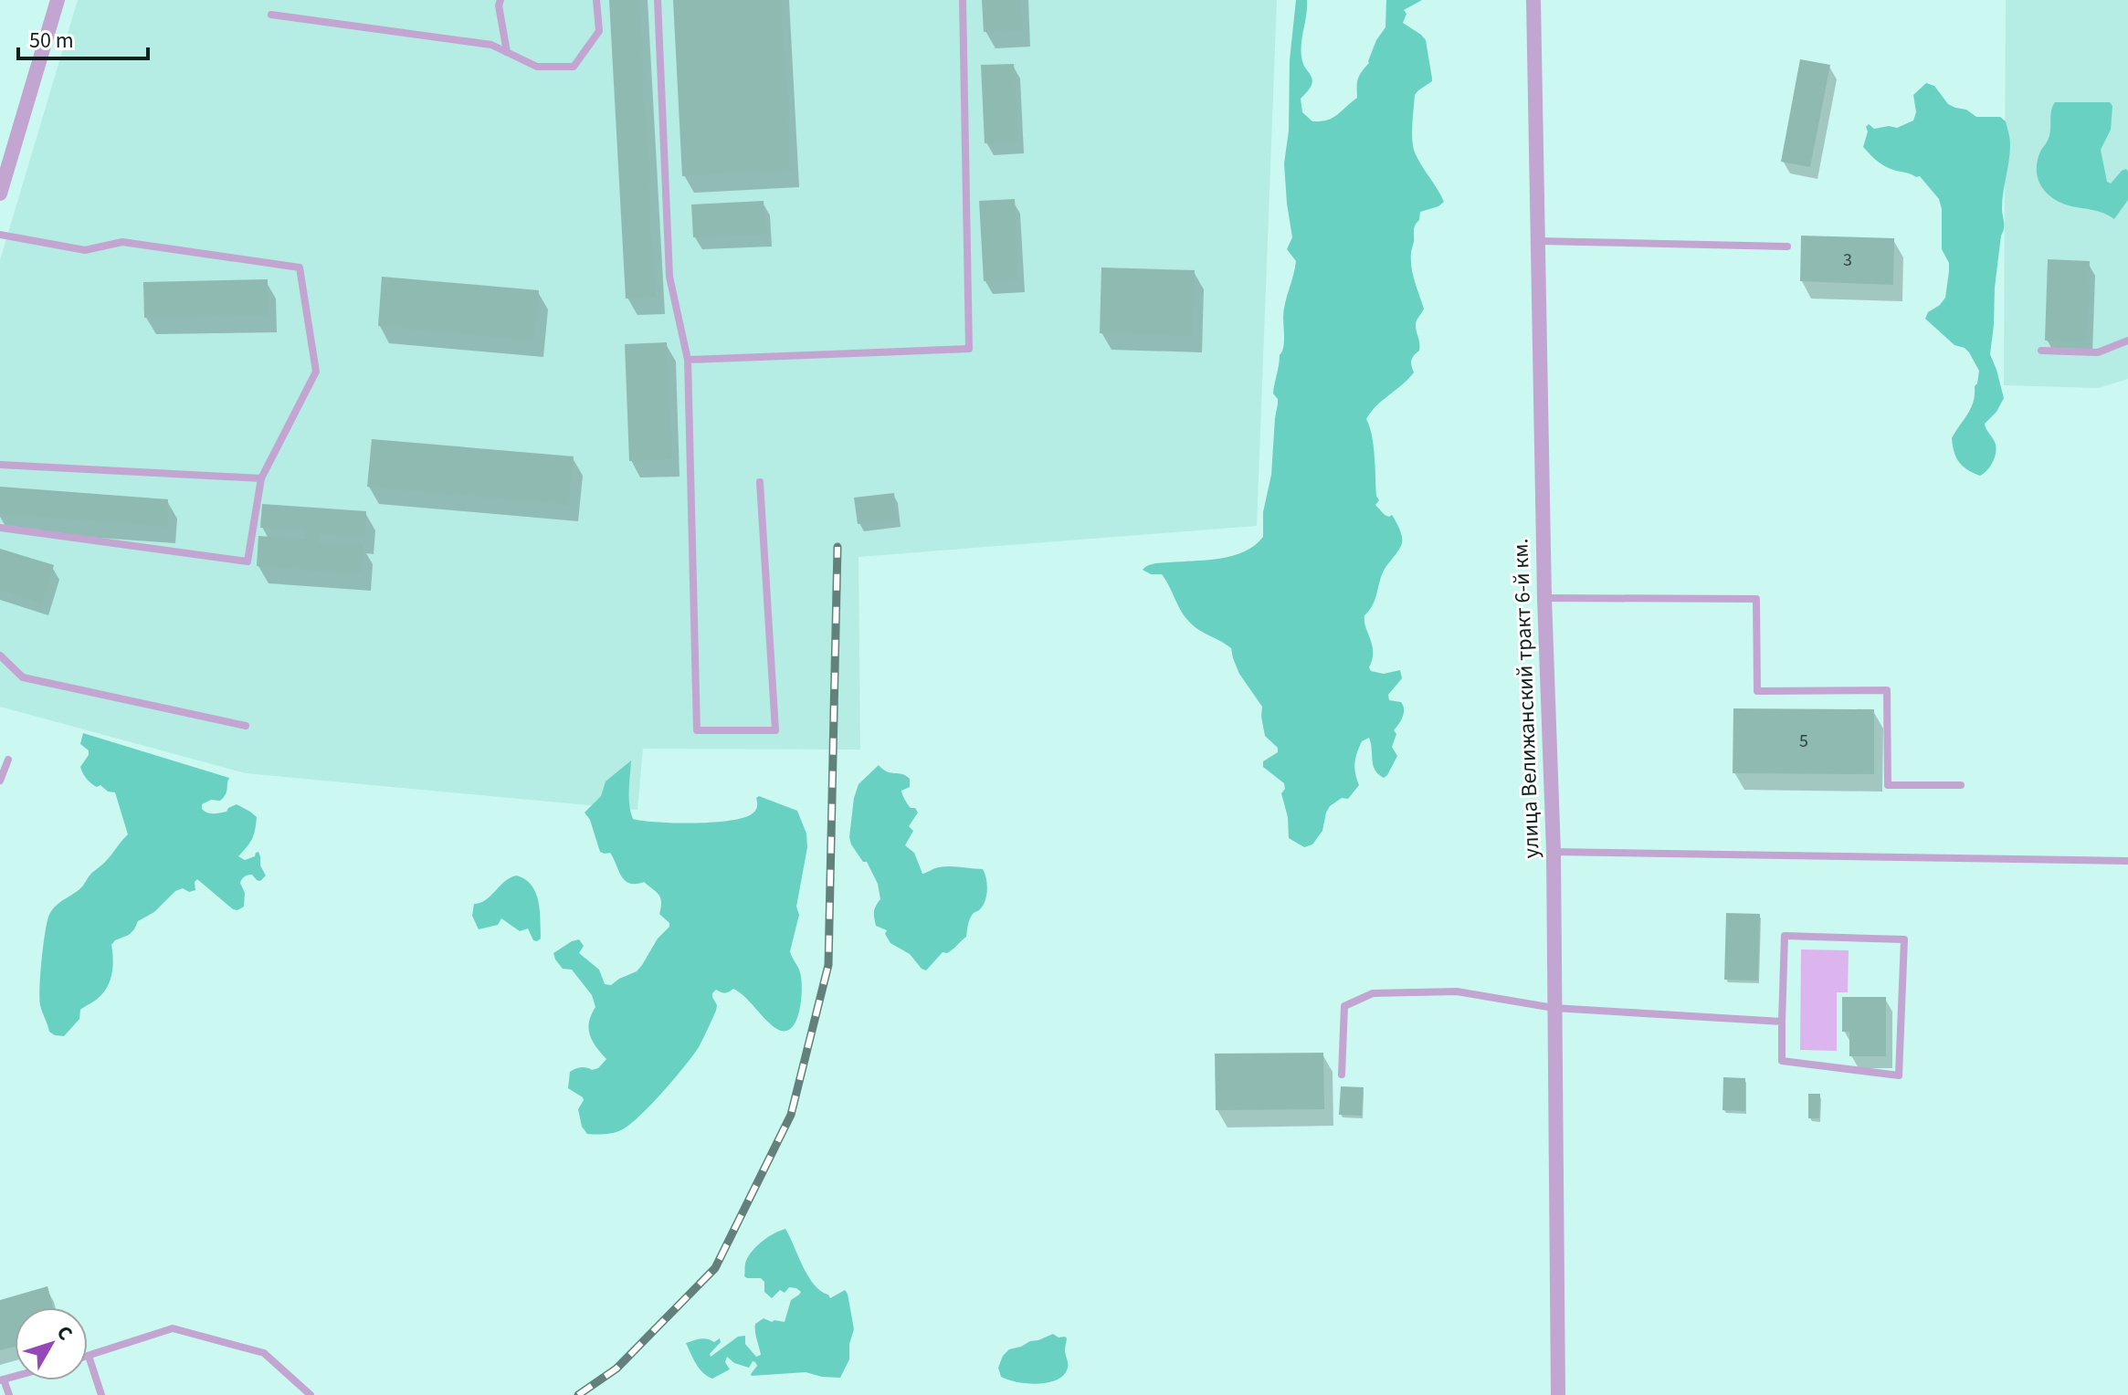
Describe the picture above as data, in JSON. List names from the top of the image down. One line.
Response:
{"streets":{"street":["улица Велижанский тракт 6-й км."]},"house_numbers":["3","5"],"scale_bar":"50 m","north":"top right"}
